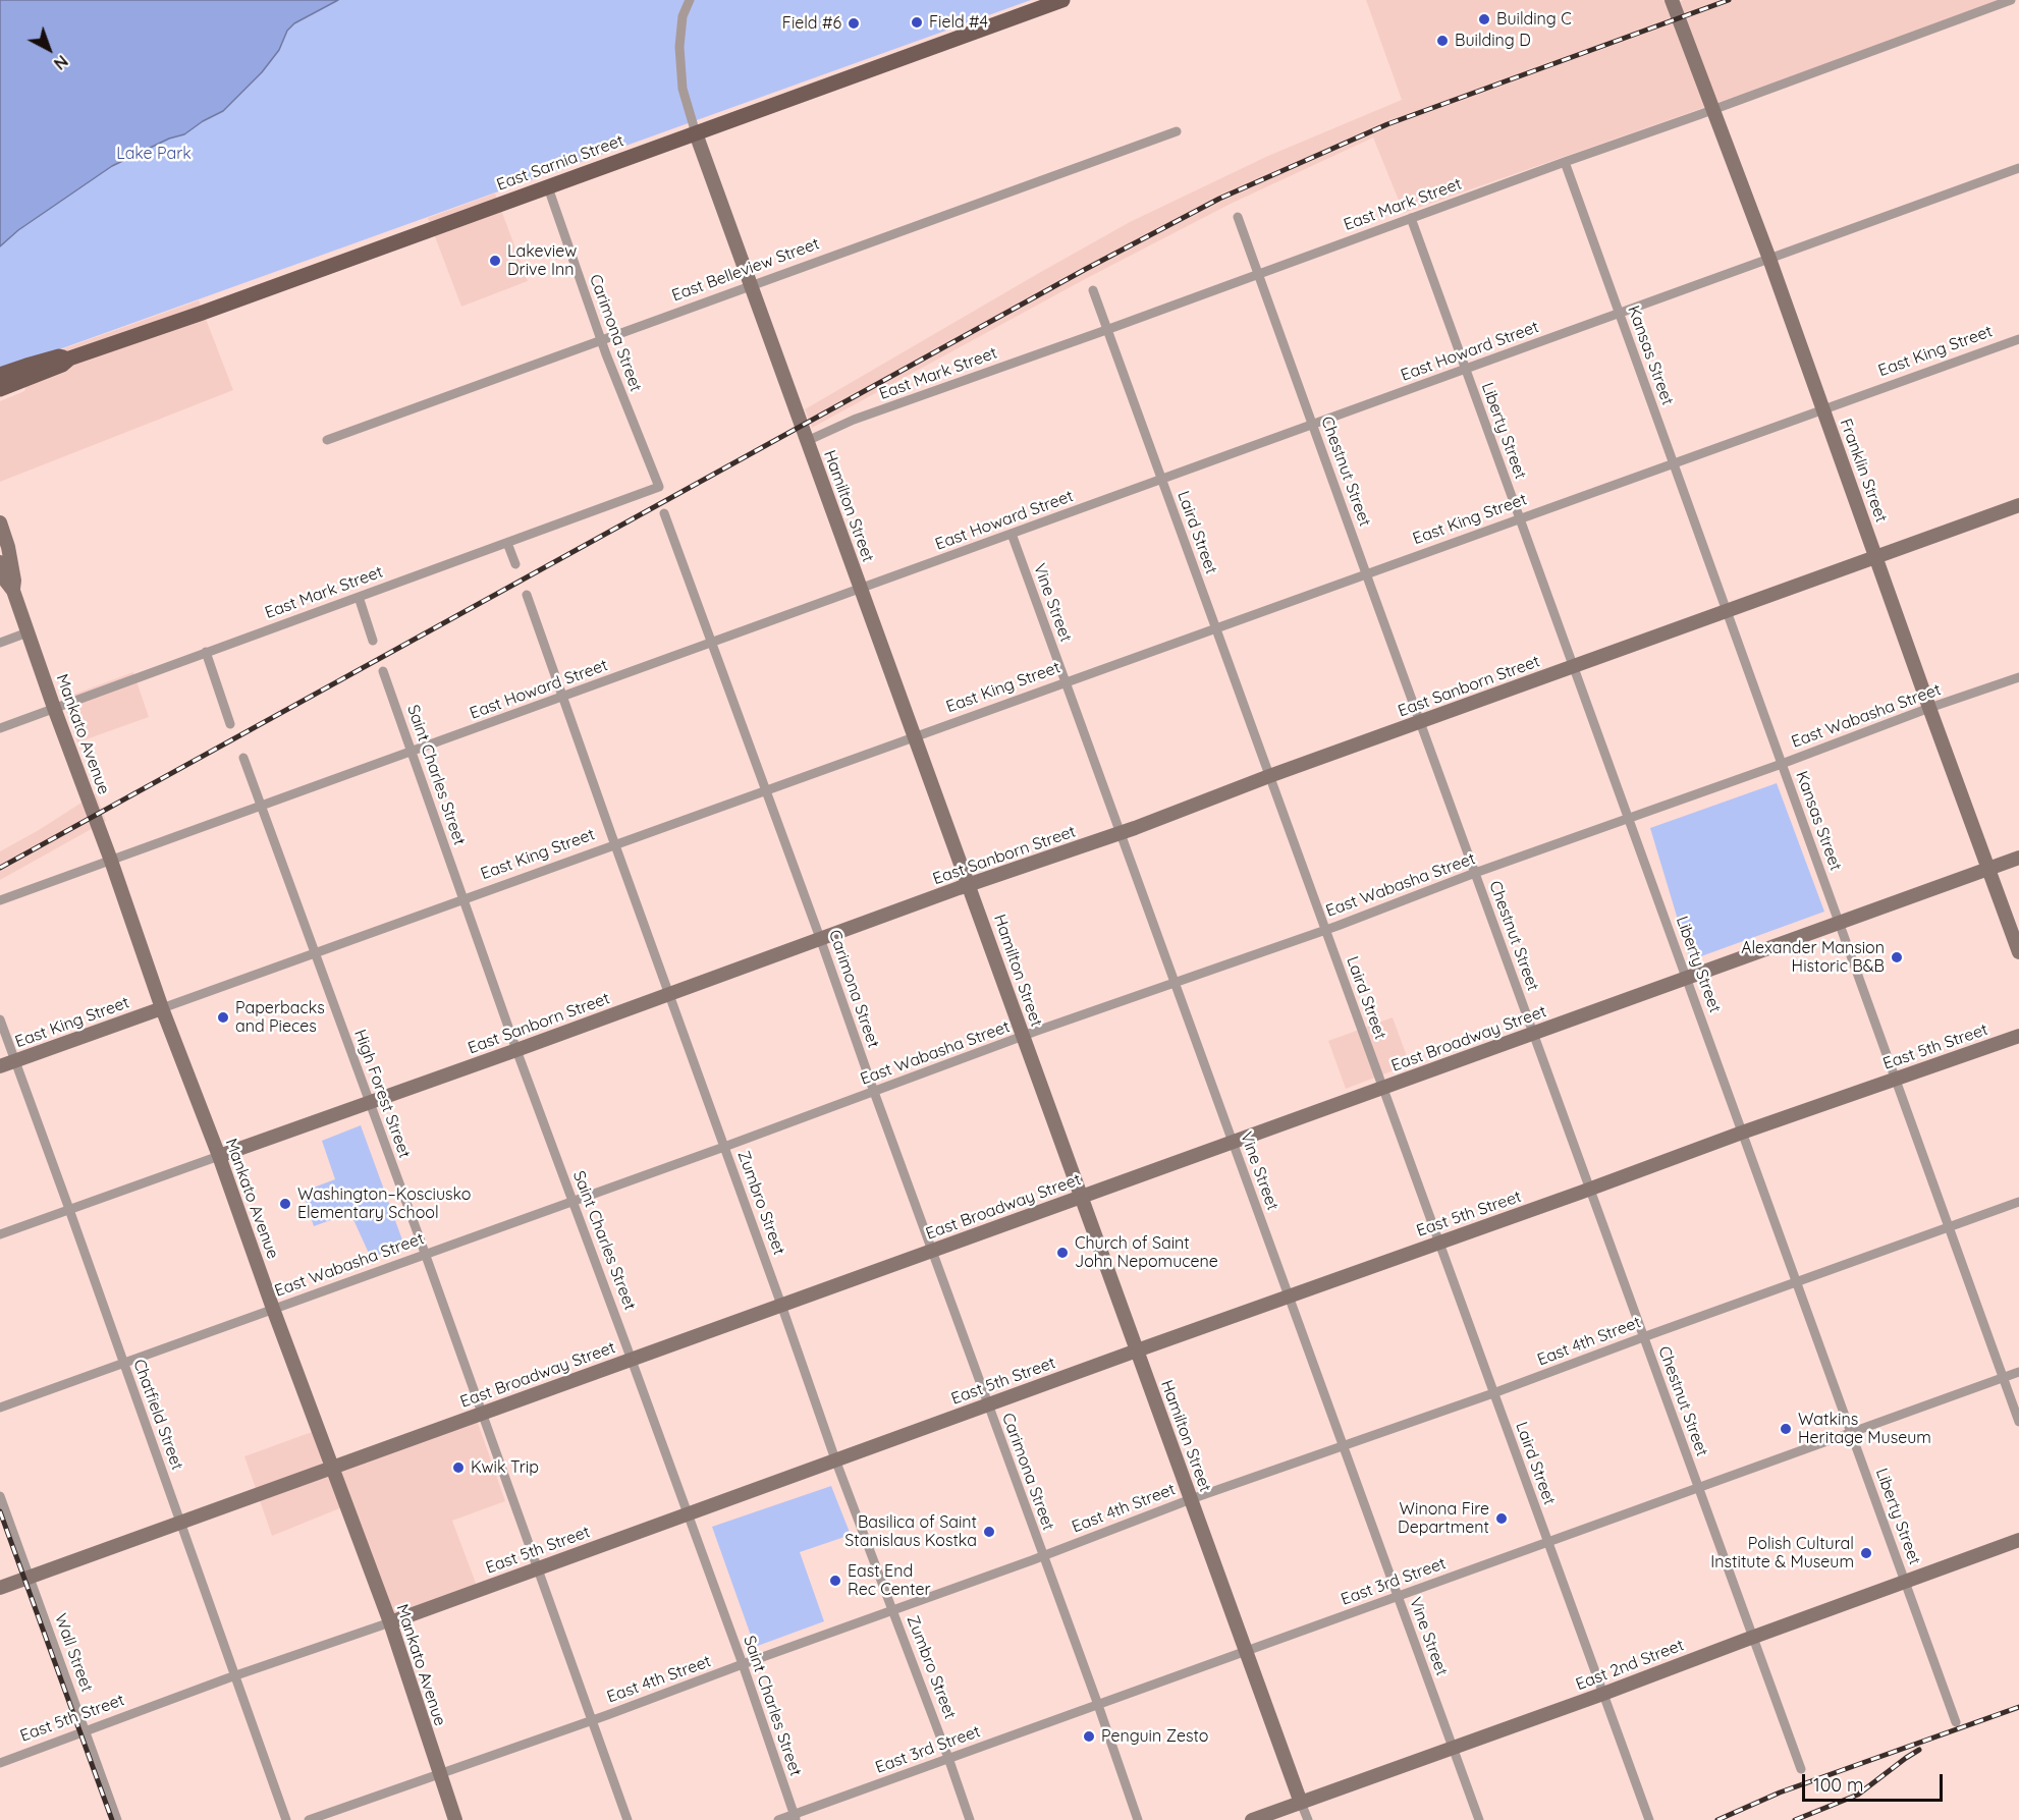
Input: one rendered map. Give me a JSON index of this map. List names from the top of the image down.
{
  "streets": {
    "main road": ["East Sarnia Street"],
    "street": [
      "East Mark Street",
      "East Belleview Street",
      "Carimona Street",
      "East Howard Street",
      "East King Street",
      "Kansas Street",
      "Liberty Street",
      "Franklin Street",
      "Chestnut Street",
      "Hamilton Street",
      "Laird Street",
      "Vine Street",
      "East Sanborn Street",
      "East Wabasha Street",
      "Mankato Avenue",
      "Saint Charles Street",
      "East Broadway Street",
      "East 5th Street",
      "High Forest Street",
      "Zumbro Street",
      "East 4th Street",
      "Chatfield Street",
      "East 3rd Street",
      "Wall Street",
      "East 2nd Street"
    ]
  },
  "crossings": [
    ["East Sarnia Street", "Carimona Street"],
    ["East Sarnia Street", "Hamilton Street"],
    ["East Mark Street", "Carimona Street"],
    ["East Mark Street", "Kansas Street"],
    ["East Mark Street", "Liberty Street"],
    ["East Mark Street", "Franklin Street"],
    ["East Mark Street", "Chestnut Street"],
    ["East Mark Street", "Hamilton Street"],
    ["East Mark Street", "Laird Street"],
    ["East Mark Street", "Mankato Avenue"],
    ["East Belleview Street", "Carimona Street"],
    ["East Belleview Street", "Hamilton Street"],
    ["Carimona Street", "East Howard Street"],
    ["Carimona Street", "East King Street"],
    ["Carimona Street", "East Sanborn Street"],
    ["Carimona Street", "East Wabasha Street"],
    ["Carimona Street", "East Broadway Street"],
    ["Carimona Street", "East 5th Street"],
    ["Carimona Street", "East 4th Street"],
    ["Carimona Street", "East 3rd Street"],
    ["East Howard Street", "Kansas Street"],
    ["East Howard Street", "Liberty Street"],
    ["East Howard Street", "Franklin Street"],
    ["East Howard Street", "Chestnut Street"],
    ["East Howard Street", "Hamilton Street"],
    ["East Howard Street", "Laird Street"],
    ["East Howard Street", "Vine Street"],
    ["East Howard Street", "Mankato Avenue"],
    ["East Howard Street", "Saint Charles Street"],
    ["East Howard Street", "High Forest Street"],
    ["East Howard Street", "Zumbro Street"],
    ["East King Street", "Kansas Street"],
    ["East King Street", "Liberty Street"],
    ["East King Street", "Franklin Street"],
    ["East King Street", "Chestnut Street"],
    ["East King Street", "Hamilton Street"],
    ["East King Street", "Laird Street"],
    ["East King Street", "Vine Street"],
    ["East King Street", "Mankato Avenue"],
    ["East King Street", "Saint Charles Street"],
    ["East King Street", "High Forest Street"],
    ["East King Street", "Zumbro Street"],
    ["East King Street", "Chatfield Street"],
    ["Kansas Street", "East Sanborn Street"],
    ["Kansas Street", "East Wabasha Street"],
    ["Kansas Street", "East Broadway Street"],
    ["Kansas Street", "East 5th Street"],
    ["Kansas Street", "East 4th Street"],
    ["Kansas Street", "East 3rd Street"],
    ["Liberty Street", "East Sanborn Street"],
    ["Liberty Street", "East Wabasha Street"],
    ["Liberty Street", "East Broadway Street"],
    ["Liberty Street", "East 5th Street"],
    ["Liberty Street", "East 4th Street"],
    ["Liberty Street", "East 3rd Street"],
    ["Liberty Street", "East 2nd Street"],
    ["Franklin Street", "East Sanborn Street"],
    ["Franklin Street", "East Wabasha Street"],
    ["Franklin Street", "East Broadway Street"],
    ["Chestnut Street", "East Sanborn Street"],
    ["Chestnut Street", "East Wabasha Street"],
    ["Chestnut Street", "East Broadway Street"],
    ["Chestnut Street", "East 5th Street"],
    ["Chestnut Street", "East 4th Street"],
    ["Chestnut Street", "East 3rd Street"],
    ["Chestnut Street", "East 2nd Street"],
    ["Hamilton Street", "East Sanborn Street"],
    ["Hamilton Street", "East Wabasha Street"],
    ["Hamilton Street", "East Broadway Street"],
    ["Hamilton Street", "East 5th Street"],
    ["Hamilton Street", "East 4th Street"],
    ["Hamilton Street", "East 3rd Street"],
    ["Hamilton Street", "East 2nd Street"],
    ["Laird Street", "East Sanborn Street"],
    ["Laird Street", "East Wabasha Street"],
    ["Laird Street", "East Broadway Street"],
    ["Laird Street", "East 5th Street"],
    ["Laird Street", "East 4th Street"],
    ["Laird Street", "East 3rd Street"],
    ["Laird Street", "East 2nd Street"],
    ["Vine Street", "East Sanborn Street"],
    ["Vine Street", "East Wabasha Street"],
    ["Vine Street", "East Broadway Street"],
    ["Vine Street", "East 5th Street"],
    ["Vine Street", "East 4th Street"],
    ["Vine Street", "East 3rd Street"],
    ["Vine Street", "East 2nd Street"],
    ["East Sanborn Street", "Mankato Avenue"],
    ["East Sanborn Street", "Saint Charles Street"],
    ["East Sanborn Street", "High Forest Street"],
    ["East Sanborn Street", "Zumbro Street"],
    ["East Sanborn Street", "Chatfield Street"],
    ["East Wabasha Street", "Mankato Avenue"],
    ["East Wabasha Street", "Saint Charles Street"],
    ["East Wabasha Street", "High Forest Street"],
    ["East Wabasha Street", "Zumbro Street"],
    ["East Wabasha Street", "Chatfield Street"],
    ["Mankato Avenue", "East Broadway Street"],
    ["Mankato Avenue", "East 5th Street"],
    ["Mankato Avenue", "East 4th Street"],
    ["Saint Charles Street", "East Broadway Street"],
    ["Saint Charles Street", "East 5th Street"],
    ["Saint Charles Street", "East 4th Street"],
    ["Saint Charles Street", "East 3rd Street"],
    ["East Broadway Street", "High Forest Street"],
    ["East Broadway Street", "Zumbro Street"],
    ["East Broadway Street", "Chatfield Street"],
    ["East Broadway Street", "Wall Street"],
    ["East 5th Street", "High Forest Street"],
    ["East 5th Street", "Zumbro Street"],
    ["East 5th Street", "Chatfield Street"],
    ["East 5th Street", "Wall Street"],
    ["High Forest Street", "East 4th Street"],
    ["Zumbro Street", "East 4th Street"],
    ["Zumbro Street", "East 3rd Street"]
  ],
  "parks": ["Lake Park"],
  "places": [
    "Building C",
    "Field #4",
    "Field #6",
    "Building D",
    "Lakeview Drive Inn",
    "Alexander Mansion Historic B&B",
    "Paperbacks and Pieces",
    "Washington–Kosciusko Elementary School",
    "Church of Saint John Nepomucene",
    "Watkins Heritage Museum",
    "Kwik Trip",
    "Winona Fire Department",
    "Basilica of Saint Stanislaus Kostka",
    "Polish Cultural Institute & Museum",
    "East End Rec Center",
    "Penguin Zesto"
  ],
  "scale_bar": "100 m",
  "north": "bottom right"
}
